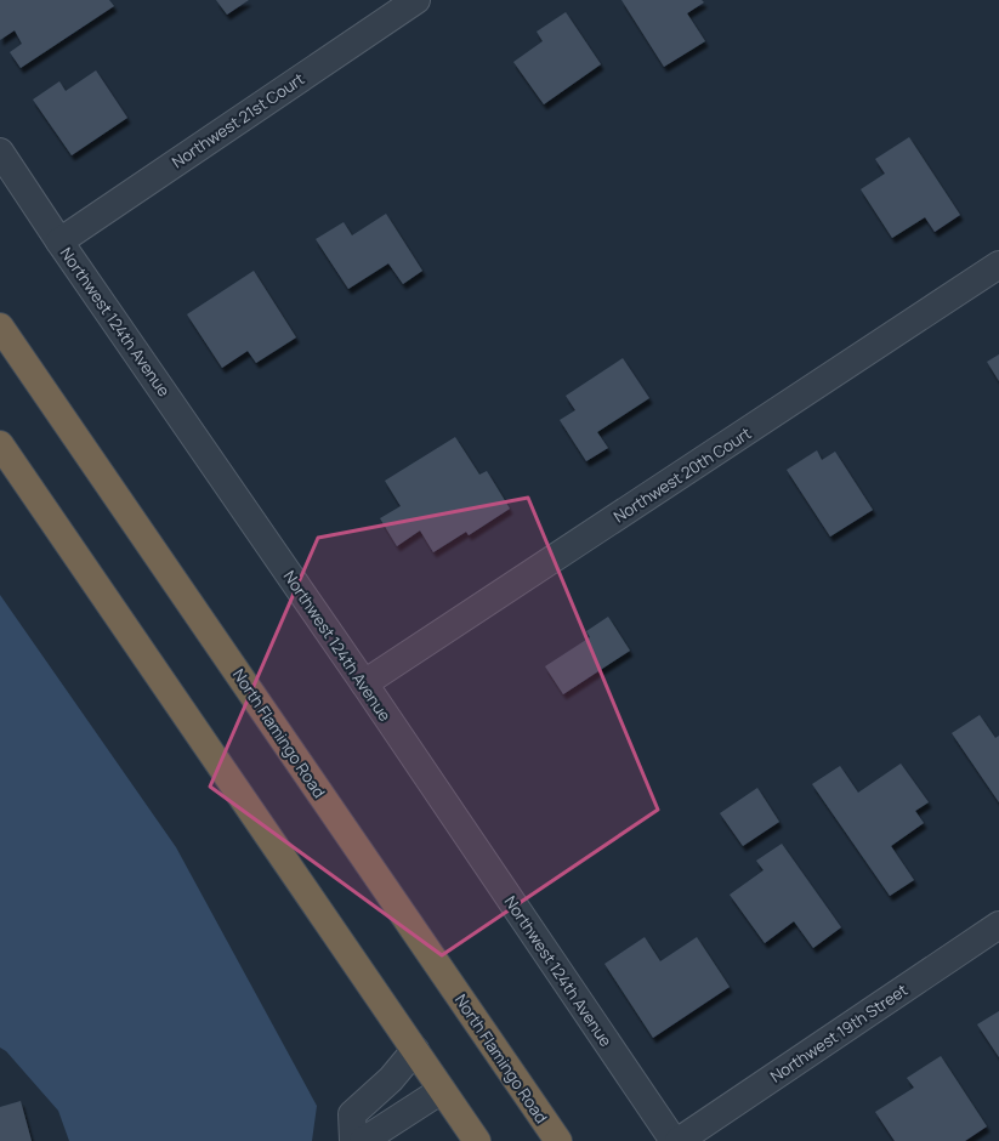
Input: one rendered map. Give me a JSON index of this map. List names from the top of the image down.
{
  "streets": {
    "highway": ["North Flamingo Road"],
    "street": [
      "Northwest 21st Court",
      "Northwest 124th Avenue",
      "Northwest 20th Court",
      "Northwest 19th Street"
    ]
  },
  "crossings": [
    ["Northwest 21st Court", "Northwest 124th Avenue"],
    ["Northwest 124th Avenue", "Northwest 20th Court"]
  ]
}
